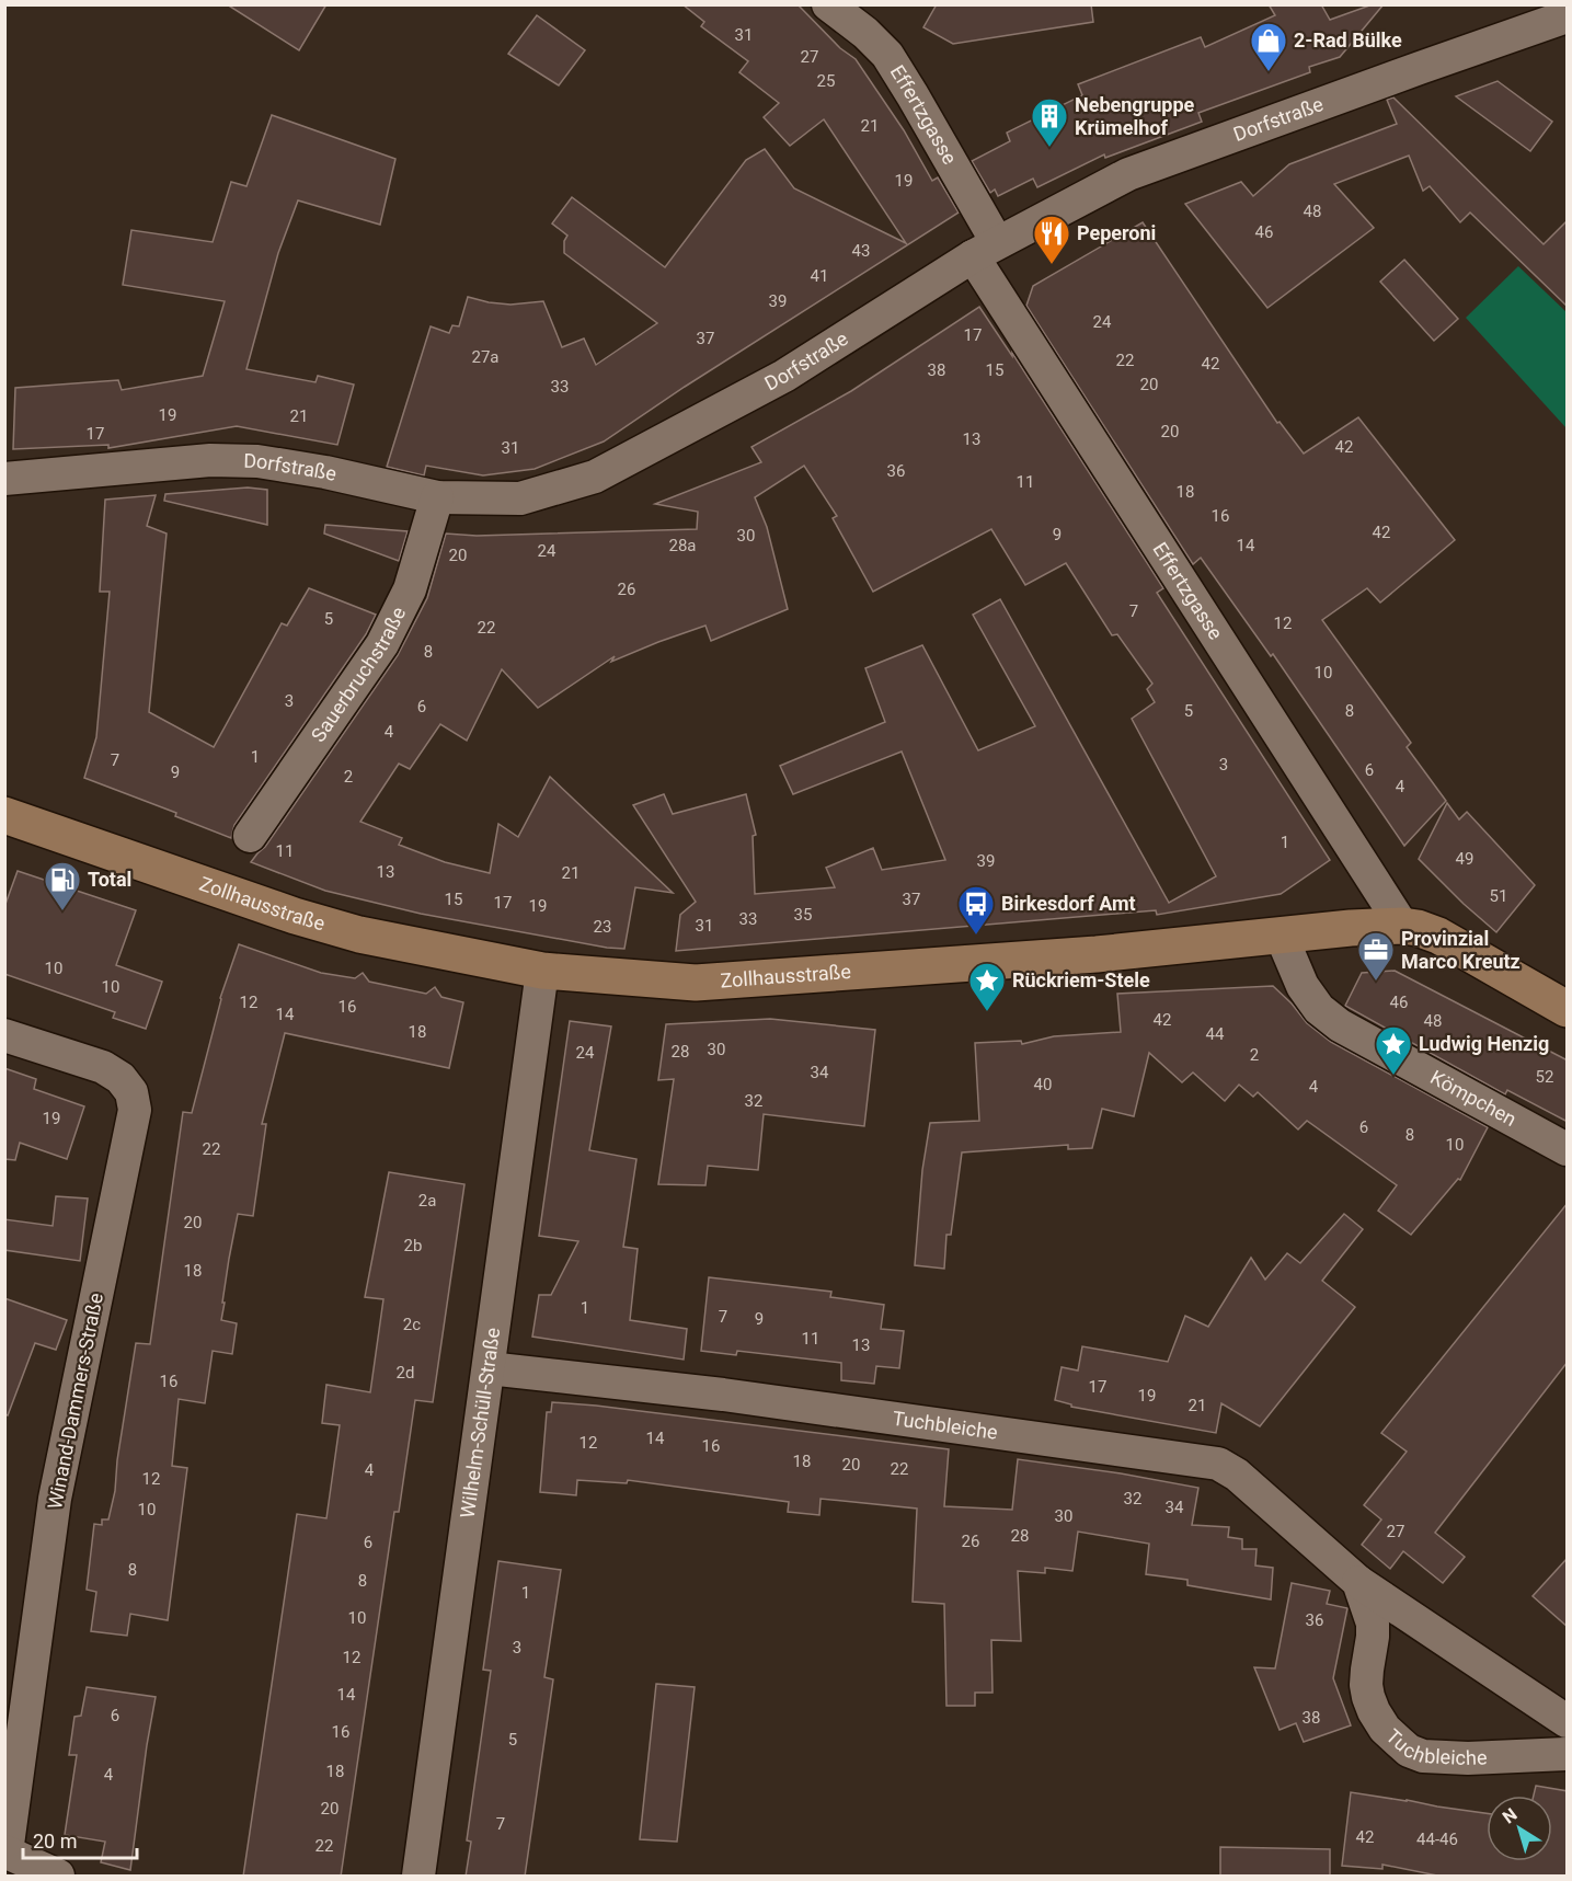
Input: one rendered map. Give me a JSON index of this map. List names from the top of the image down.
{
  "streets": {
    "street": [
      "Effertzgasse",
      "Dorfstraße",
      "Sauerbruchstraße",
      "Zollhausstraße",
      "Kömpchen",
      "Winand-Dammers-Straße",
      "Wilhelm-Schüll-Straße",
      "Tuchbleiche"
    ]
  },
  "crossings": [
    ["Effertzgasse", "Dorfstraße"],
    ["Effertzgasse", "Zollhausstraße"],
    ["Dorfstraße", "Sauerbruchstraße"],
    ["Zollhausstraße", "Kömpchen"],
    ["Zollhausstraße", "Wilhelm-Schüll-Straße"],
    ["Wilhelm-Schüll-Straße", "Tuchbleiche"]
  ],
  "places": {
    "shop": ["2-Rad Bülke"],
    "building": ["Nebengruppe Krümelhof"],
    "restaurant": ["Peperoni"],
    "fuel station": ["Total"],
    "bus stop": ["Birkesdorf Amt"],
    "office": ["Provinzial Marco Kreutz"],
    "place": ["Rückriem-Stele", "Ludwig Henzig"]
  },
  "house_numbers": [
    "31",
    "27",
    "25",
    "21",
    "19",
    "48",
    "46",
    "43",
    "41",
    "39",
    "24",
    "17",
    "37",
    "27a",
    "22",
    "42",
    "38",
    "15",
    "20",
    "33",
    "19",
    "21",
    "20",
    "17",
    "13",
    "42",
    "31",
    "36",
    "11",
    "18",
    "16",
    "42",
    "9",
    "30",
    "28a",
    "14",
    "24",
    "20",
    "26",
    "7",
    "5",
    "12",
    "22",
    "8",
    "10",
    "3",
    "6",
    "5",
    "8",
    "4",
    "1",
    "7",
    "3",
    "6",
    "9",
    "2",
    "4",
    "1",
    "11",
    "49",
    "39",
    "13",
    "21",
    "51",
    "15",
    "37",
    "17",
    "19",
    "35",
    "33",
    "31",
    "23",
    "10",
    "10",
    "12",
    "46",
    "16",
    "14",
    "42",
    "48",
    "18",
    "44",
    "30",
    "28",
    "24",
    "2",
    "34",
    "52",
    "40",
    "4",
    "32",
    "19",
    "6",
    "8",
    "10",
    "22",
    "2a",
    "20",
    "2b",
    "18",
    "1",
    "7",
    "9",
    "2c",
    "11",
    "13",
    "2d",
    "16",
    "17",
    "19",
    "21",
    "14",
    "12",
    "16",
    "18",
    "20",
    "22",
    "4",
    "12",
    "32",
    "34",
    "10",
    "30",
    "27",
    "28",
    "26",
    "6",
    "8",
    "8",
    "1",
    "10",
    "36",
    "3",
    "12",
    "14",
    "6",
    "38",
    "16",
    "5",
    "18",
    "4",
    "20",
    "7",
    "42",
    "44-46",
    "22"
  ],
  "scale_bar": "20 m",
  "north": "top left"
}
